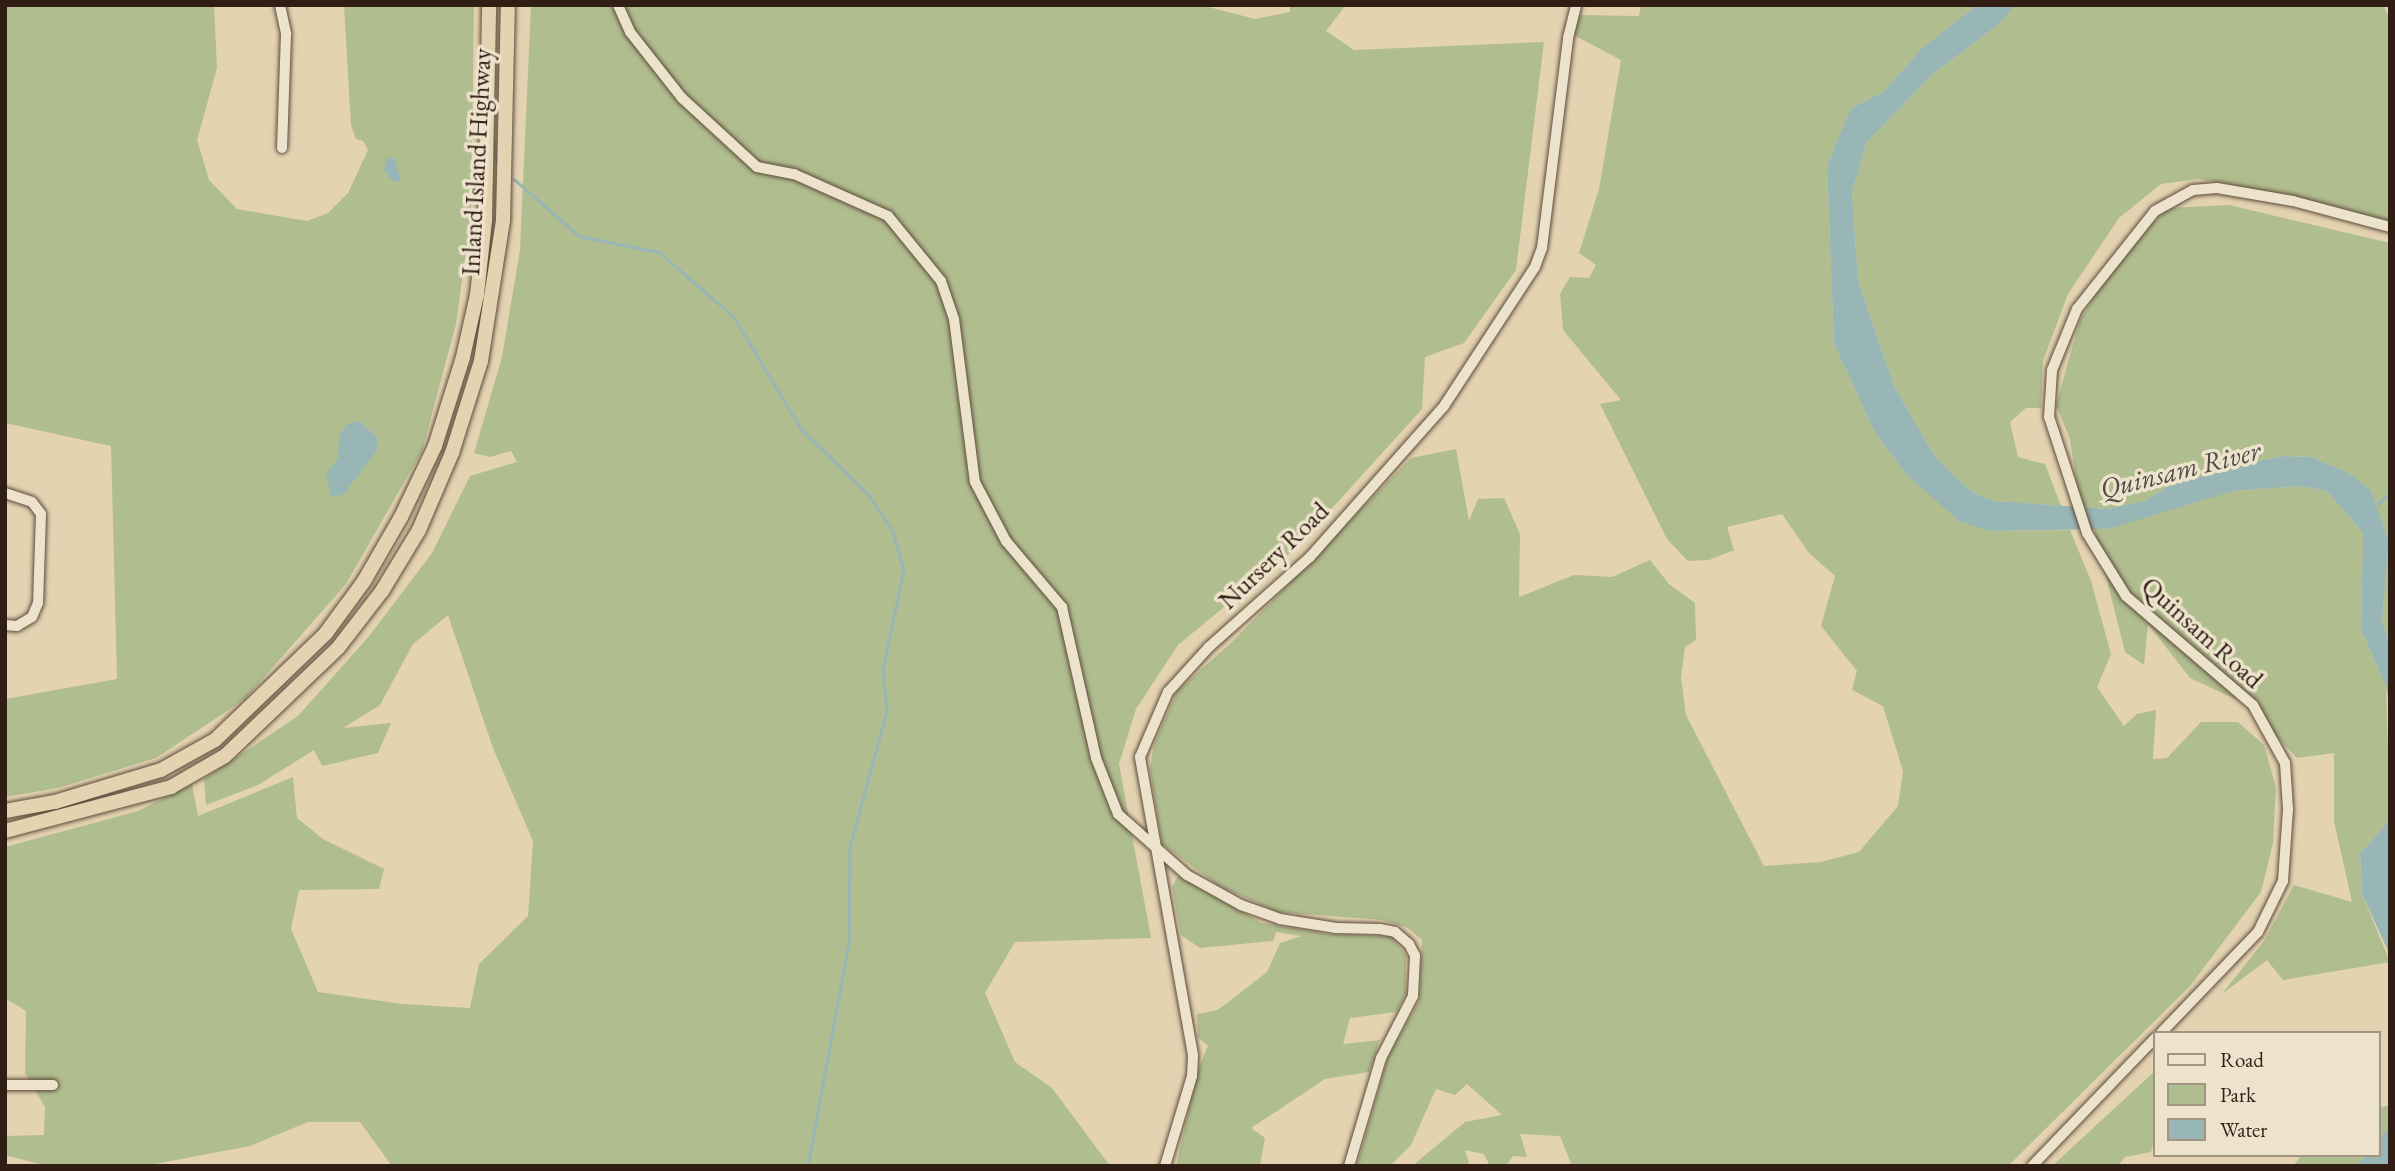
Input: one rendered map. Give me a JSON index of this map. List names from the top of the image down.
{
  "streets": {
    "highway": ["Inland Island Highway"],
    "street": ["Nursery Road", "Quinsam Road"]
  },
  "water": ["Quinsam River"],
  "legend": ["Road", "Park", "Water"]
}
